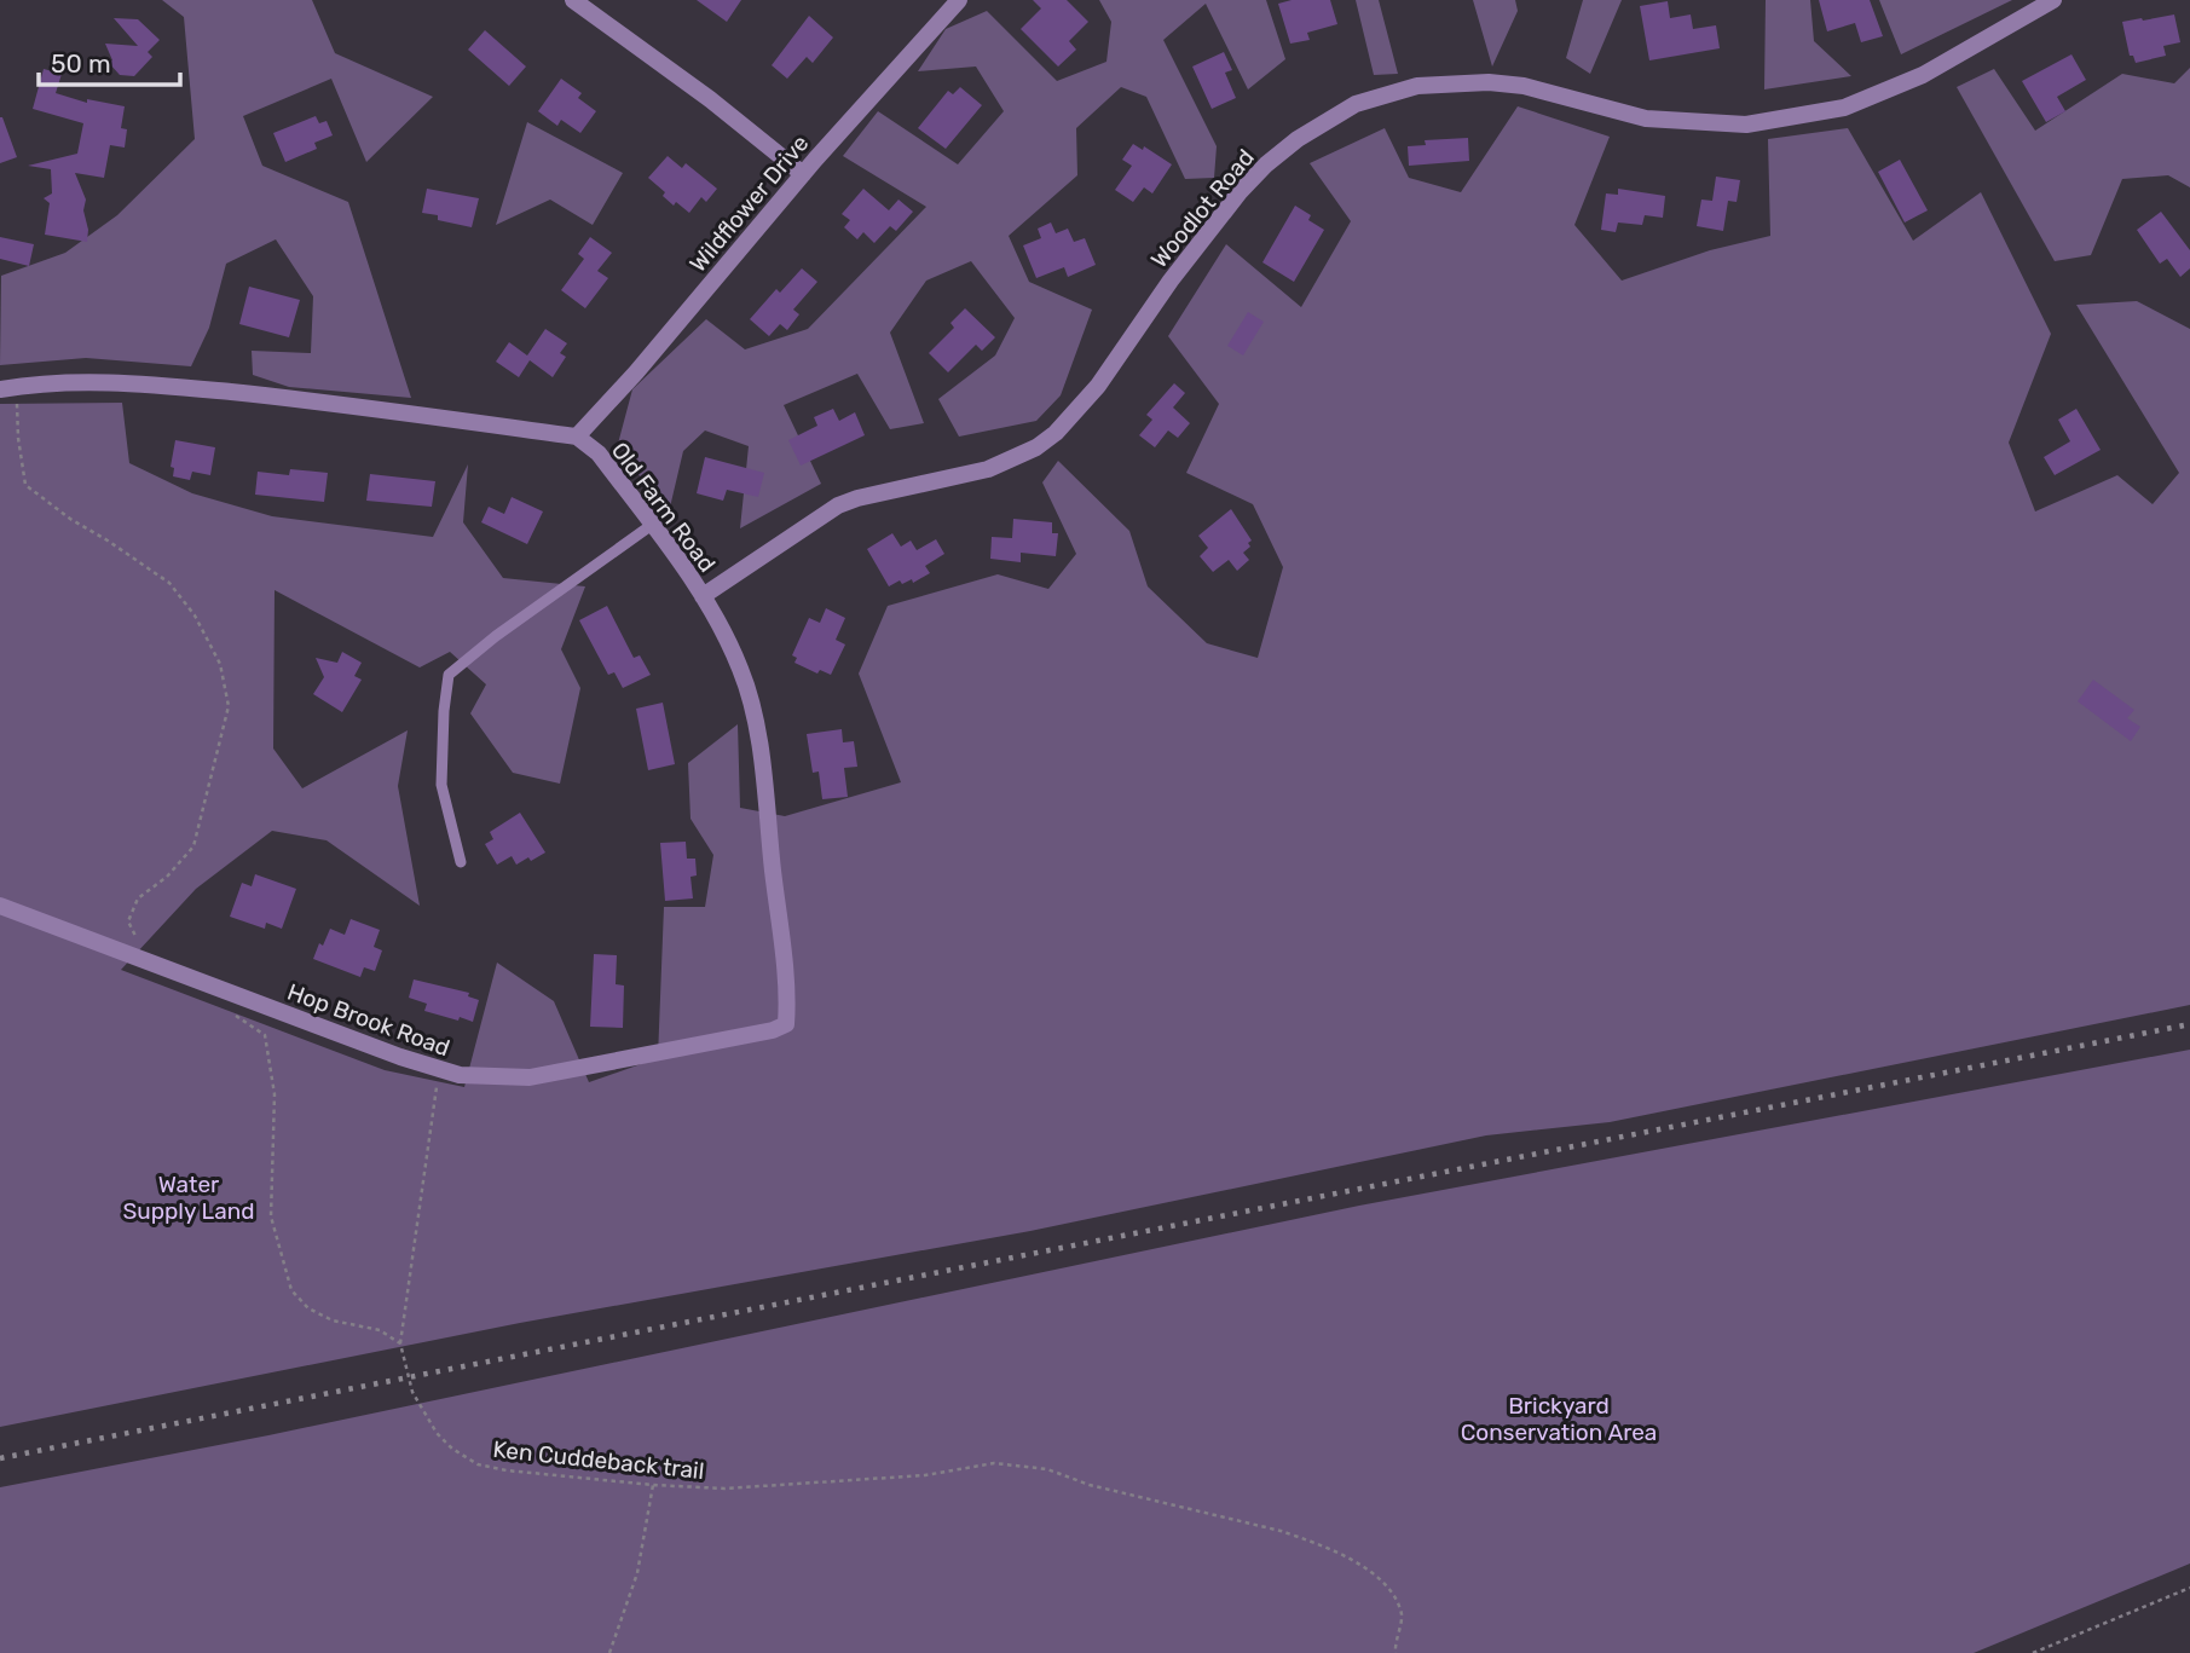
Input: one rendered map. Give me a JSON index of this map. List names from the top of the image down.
{
  "streets": {
    "street": [
      "Wildflower Drive",
      "Woodlot Road",
      "Old Farm Road",
      "Hop Brook Road"
    ],
    "path": ["Ken Cuddeback trail"]
  },
  "crossings": [
    ["Wildflower Drive", "Old Farm Road"],
    ["Woodlot Road", "Old Farm Road"],
    ["Old Farm Road", "Hop Brook Road"]
  ],
  "parks": ["Water Supply Land", "Brickyard Conservation Area"],
  "scale_bar": "50 m"
}
